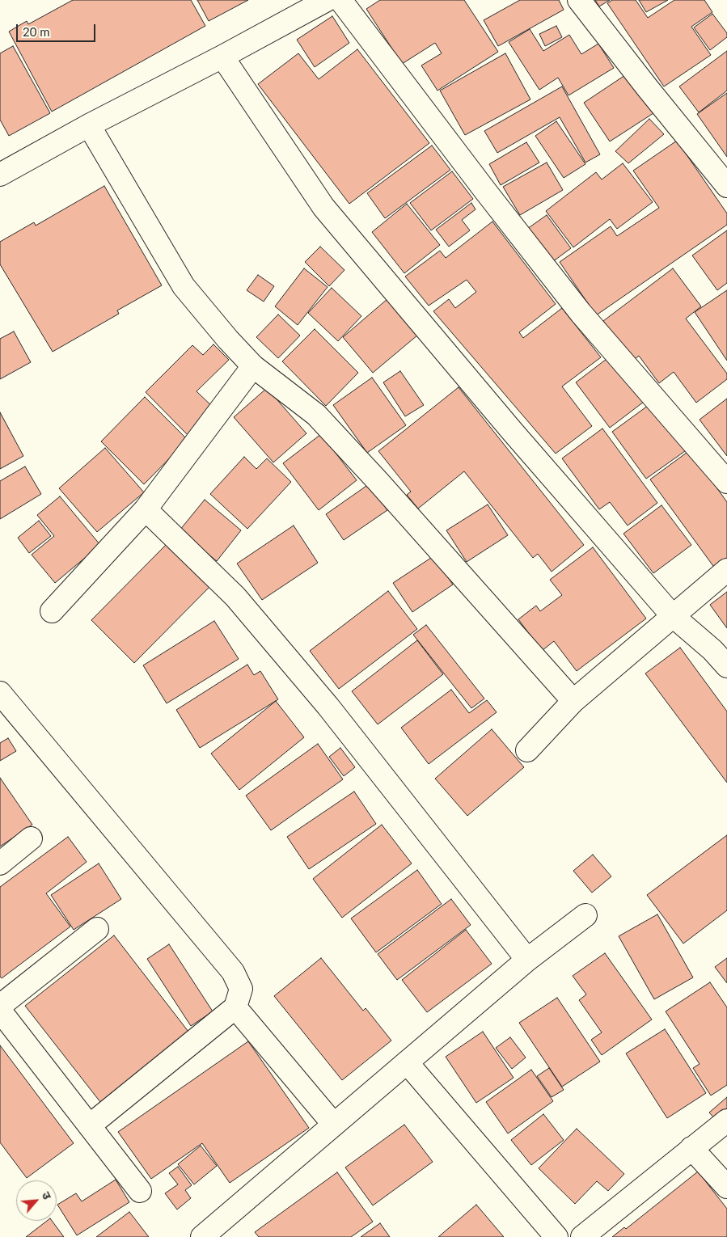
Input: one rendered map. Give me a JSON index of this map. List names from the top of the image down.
{
  "scale_bar": "20 m",
  "north": "top right"
}
